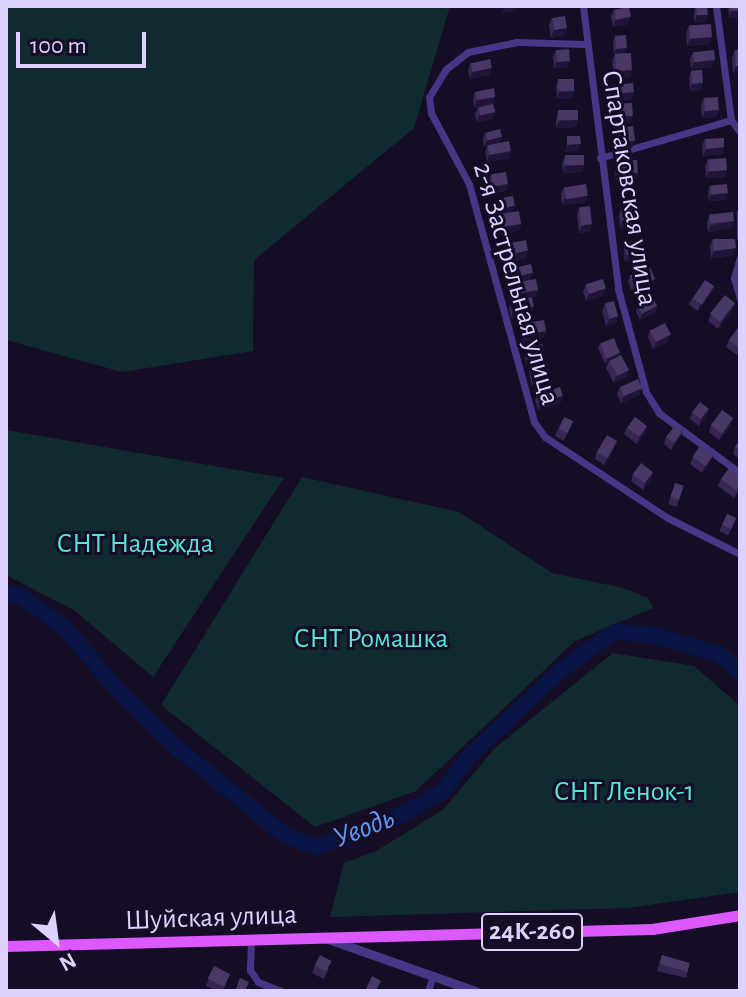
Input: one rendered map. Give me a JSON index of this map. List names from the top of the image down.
{
  "streets": {
    "main road": ["Шуйская улица", "24К-260"],
    "street": ["Спартаковская улица", "2-я Застрельная улица"]
  },
  "crossings": [
    ["Спартаковская улица", "2-я Застрельная улица"],
    ["Шуйская улица", "24К-260"]
  ],
  "water": ["Уводь"],
  "parks": ["СНТ Надежда", "СНТ Ромашка", "СНТ Ленок-1"],
  "scale_bar": "100 m",
  "north": "bottom right"
}
